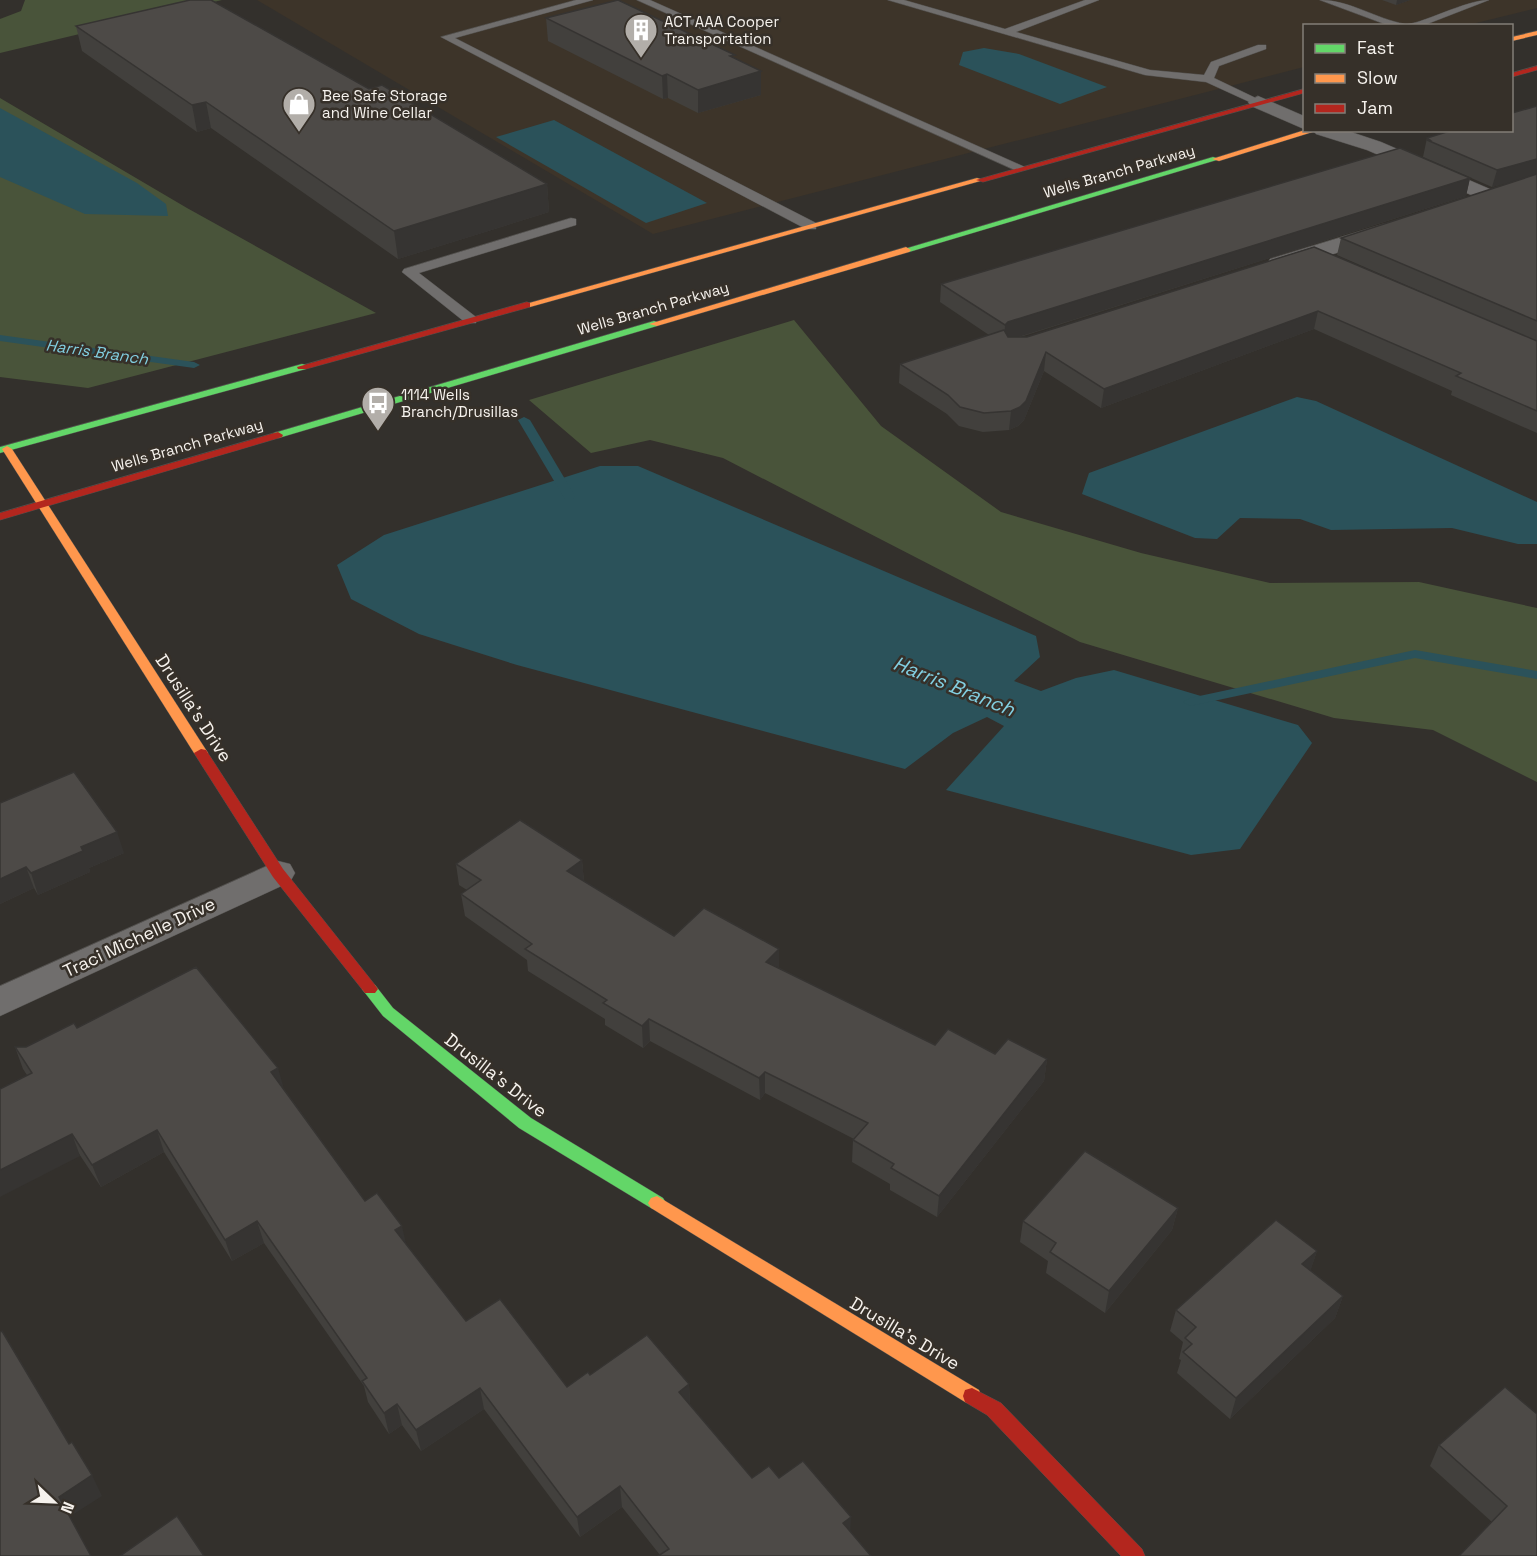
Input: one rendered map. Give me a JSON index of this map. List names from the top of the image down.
{
  "streets": {
    "main road": ["Wells Branch Parkway", "Drusilla's Drive"],
    "street": ["Traci Michelle Drive"]
  },
  "crossings": [
    ["Wells Branch Parkway", "Drusilla's Drive"],
    ["Drusilla's Drive", "Traci Michelle Drive"]
  ],
  "water": ["Harris Branch"],
  "places": {
    "building": ["ACT AAA Cooper Transportation"],
    "shop": ["Bee Safe Storage and Wine Cellar"],
    "bus stop": ["1114 Wells Branch/Drusillas"]
  },
  "legend": ["Fast", "Slow", "Jam"],
  "north": "bottom right"
}
